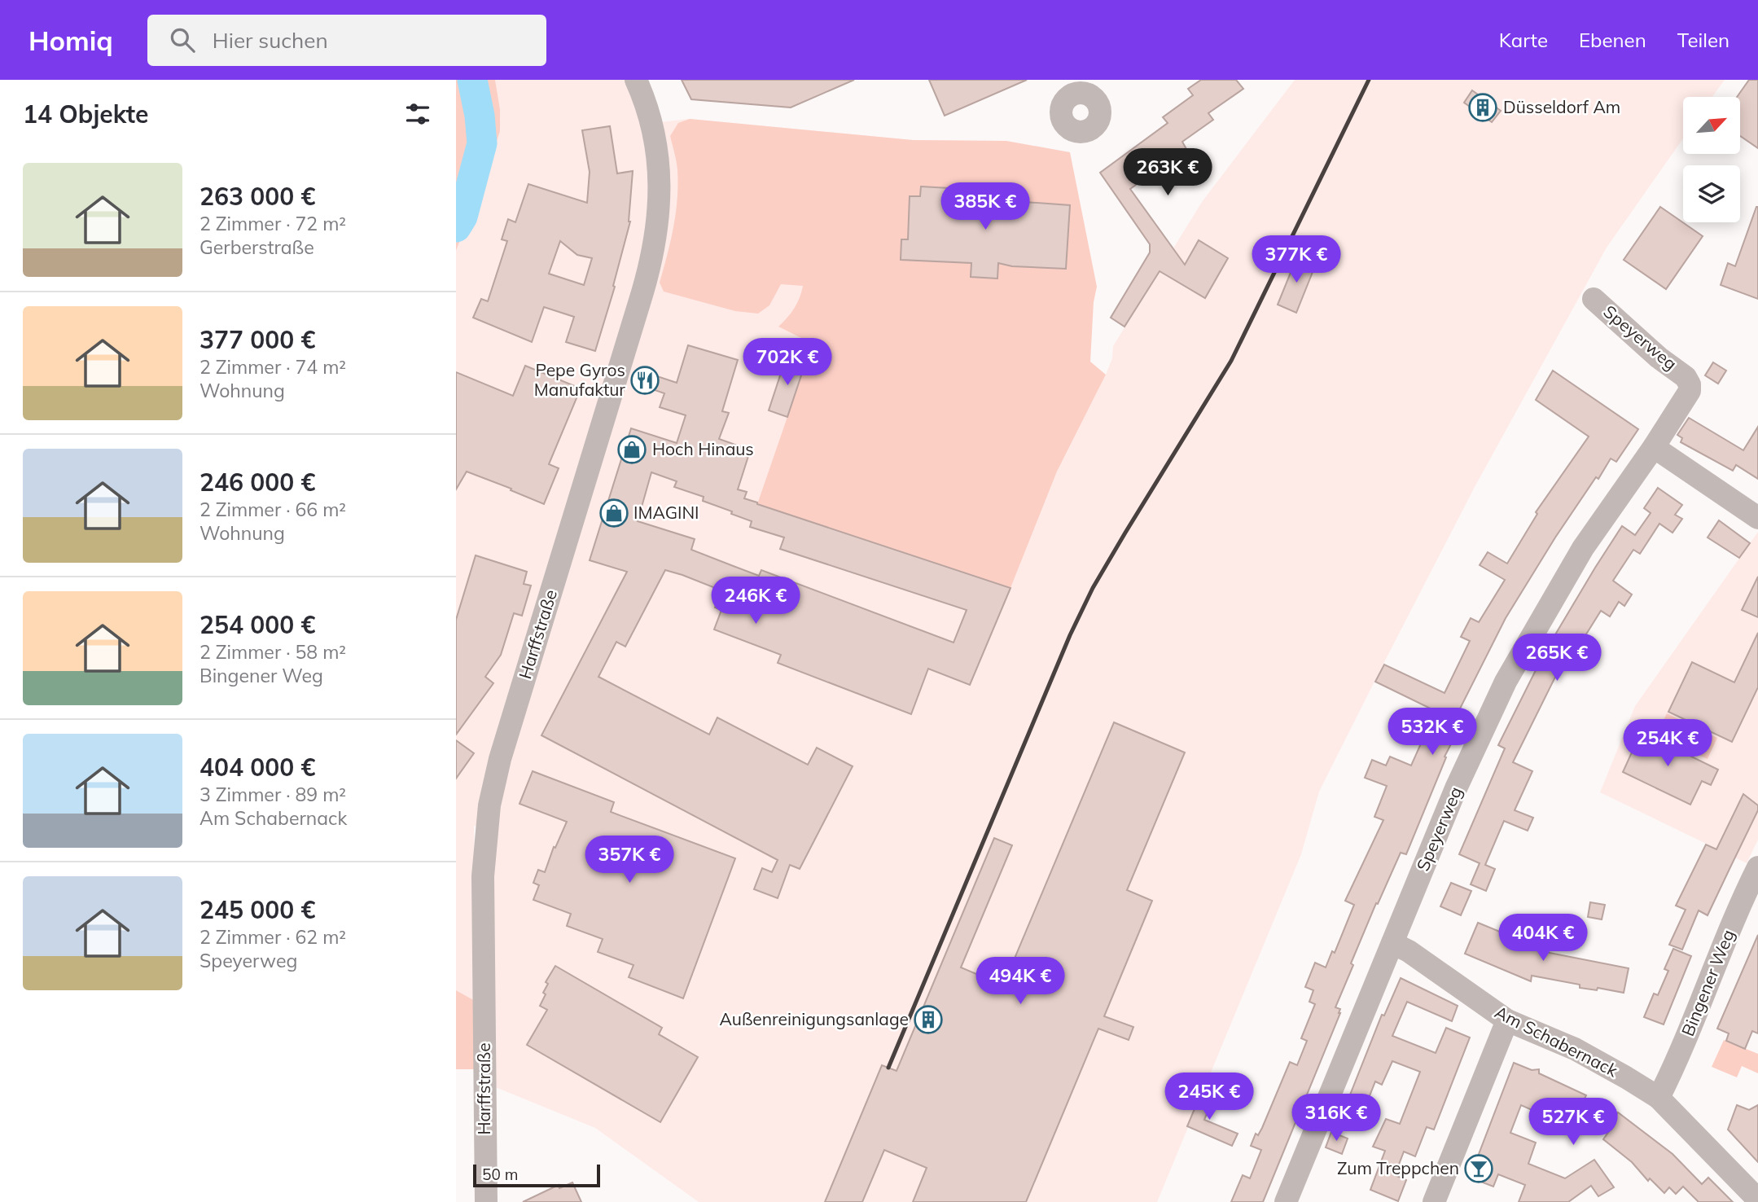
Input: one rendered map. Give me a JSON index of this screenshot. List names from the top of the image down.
{
  "streets": {
    "street": [
      "Speyerweg",
      "Harffstraße",
      "Bingener Weg",
      "Am Schabernack"
    ]
  },
  "crossings": [
    ["Speyerweg", "Am Schabernack"],
    ["Bingener Weg", "Am Schabernack"]
  ],
  "places": {
    "building": ["Düsseldorf Am", "Außenreinigungsanlage"],
    "restaurant": ["Pepe Gyros Manufaktur"],
    "shop": ["Hoch Hinaus", "IMAGINI"],
    "bar": ["Zum Treppchen"]
  },
  "scale_bar": "50 m",
  "north": "top right",
  "page": {
    "header": "Homiq",
    "search": "Hier suchen",
    "nav": ["Karte", "Ebenen", "Teilen"],
    "heading": "14 Objekte",
    "list": [
      {
        "name": "263 000 €",
        "note": "2 Zimmer · 72 m² · Gerberstraße"
      },
      {
        "name": "377 000 €",
        "note": "2 Zimmer · 74 m² · Wohnung"
      },
      {
        "name": "246 000 €",
        "note": "2 Zimmer · 66 m² · Wohnung"
      },
      {
        "name": "254 000 €",
        "note": "2 Zimmer · 58 m² · Bingener Weg"
      },
      {
        "name": "404 000 €",
        "note": "3 Zimmer · 89 m² · Am Schabernack"
      },
      {
        "name": "245 000 €",
        "note": "2 Zimmer · 62 m² · Speyerweg"
      }
    ],
    "price": [
      "263K €",
      "385K €",
      "377K €",
      "702K €",
      "246K €",
      "265K €",
      "532K €",
      "254K €",
      "357K €",
      "404K €",
      "494K €",
      "245K €",
      "316K €",
      "527K €"
    ],
    "scale": "50 m"
  }
}
